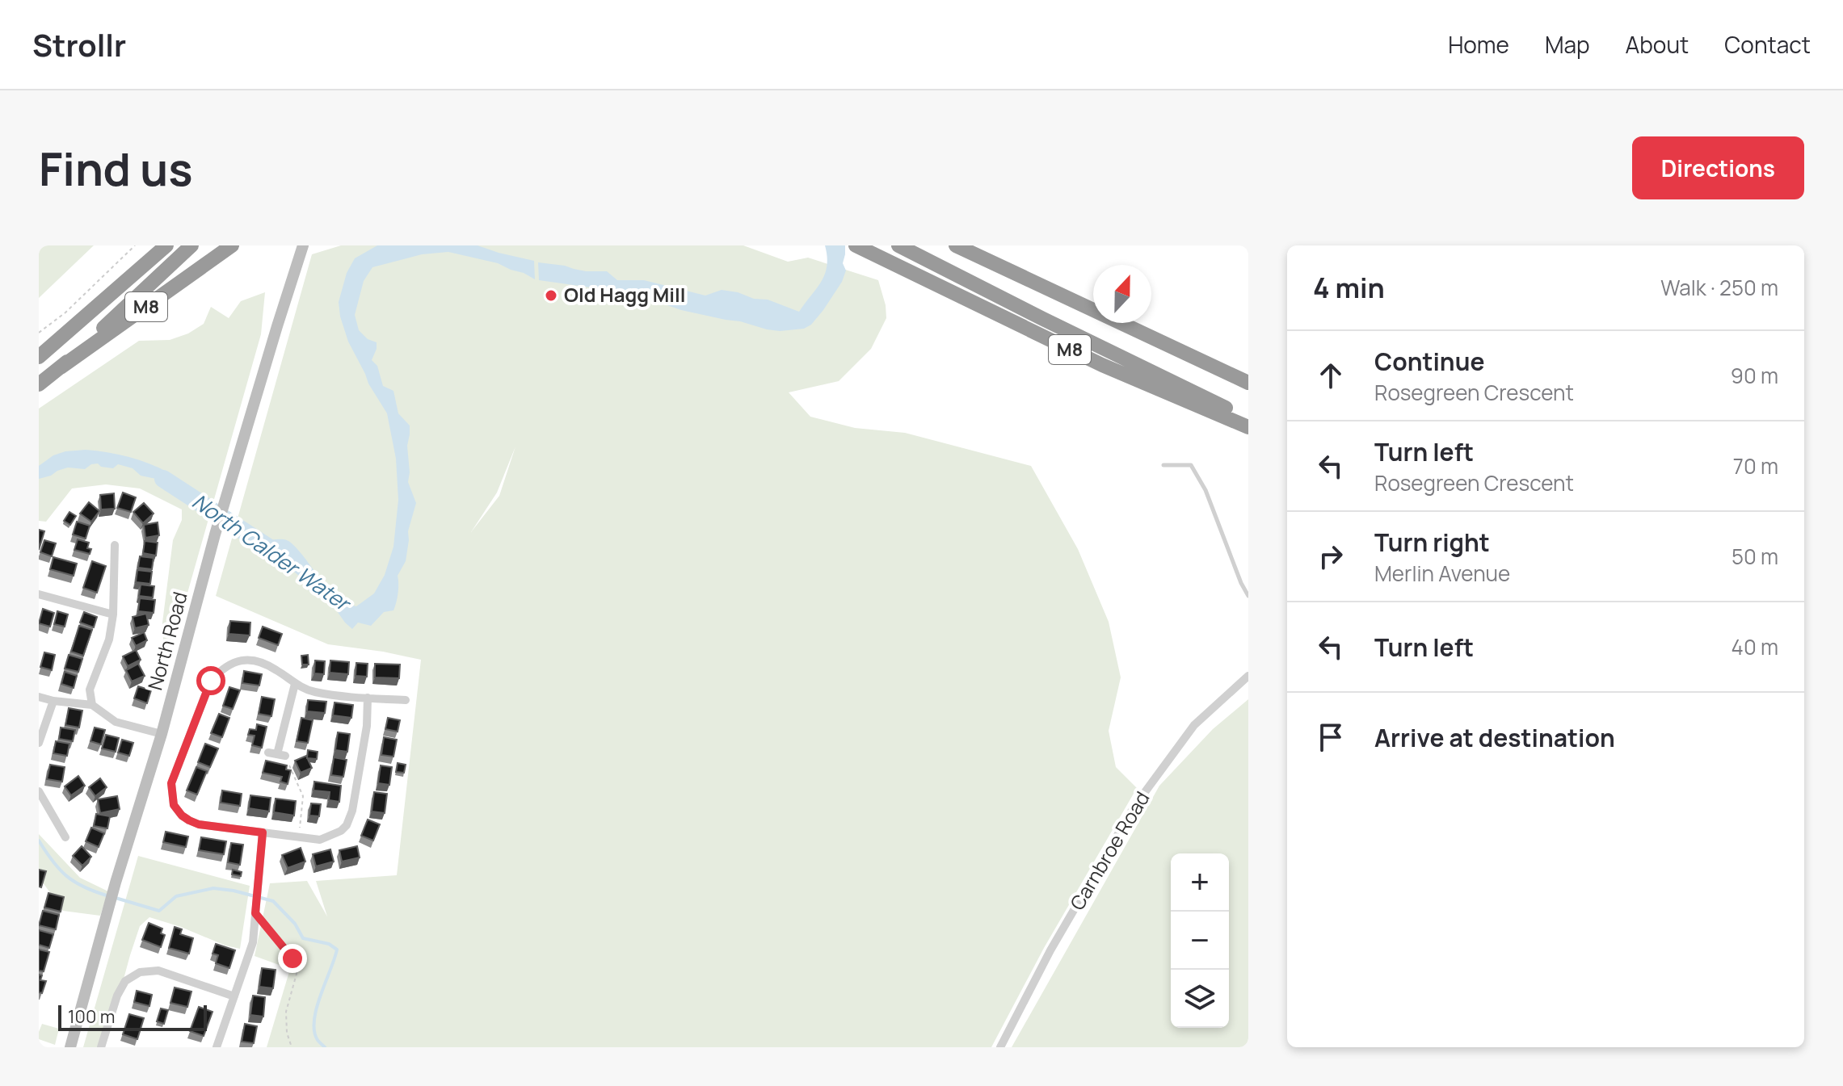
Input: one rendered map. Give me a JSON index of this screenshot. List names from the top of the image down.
{
  "streets": {
    "highway": ["M8"],
    "main road": ["North Road"],
    "street": ["Carnbroe Road"]
  },
  "water": ["North Calder Water"],
  "places": ["Old Hagg Mill"],
  "scale_bar": "100 m",
  "north": "top",
  "page": {
    "header": "Strollr",
    "nav": [
      "Home",
      "Map",
      "About",
      "Contact"
    ],
    "buttons": "Directions",
    "title": "Find us",
    "heading": ["4 min", "Walk · 250 m"],
    "list": [
      ["Continue", "Rosegreen Crescent", "90 m"],
      ["Turn left", "Rosegreen Crescent", "70 m"],
      ["Turn right", "Merlin Avenue", "50 m"],
      ["Turn left", "40 m"],
      "Arrive at destination"
    ],
    "map_buttons": ["+", "−"],
    "scale": "100 m"
  }
}
